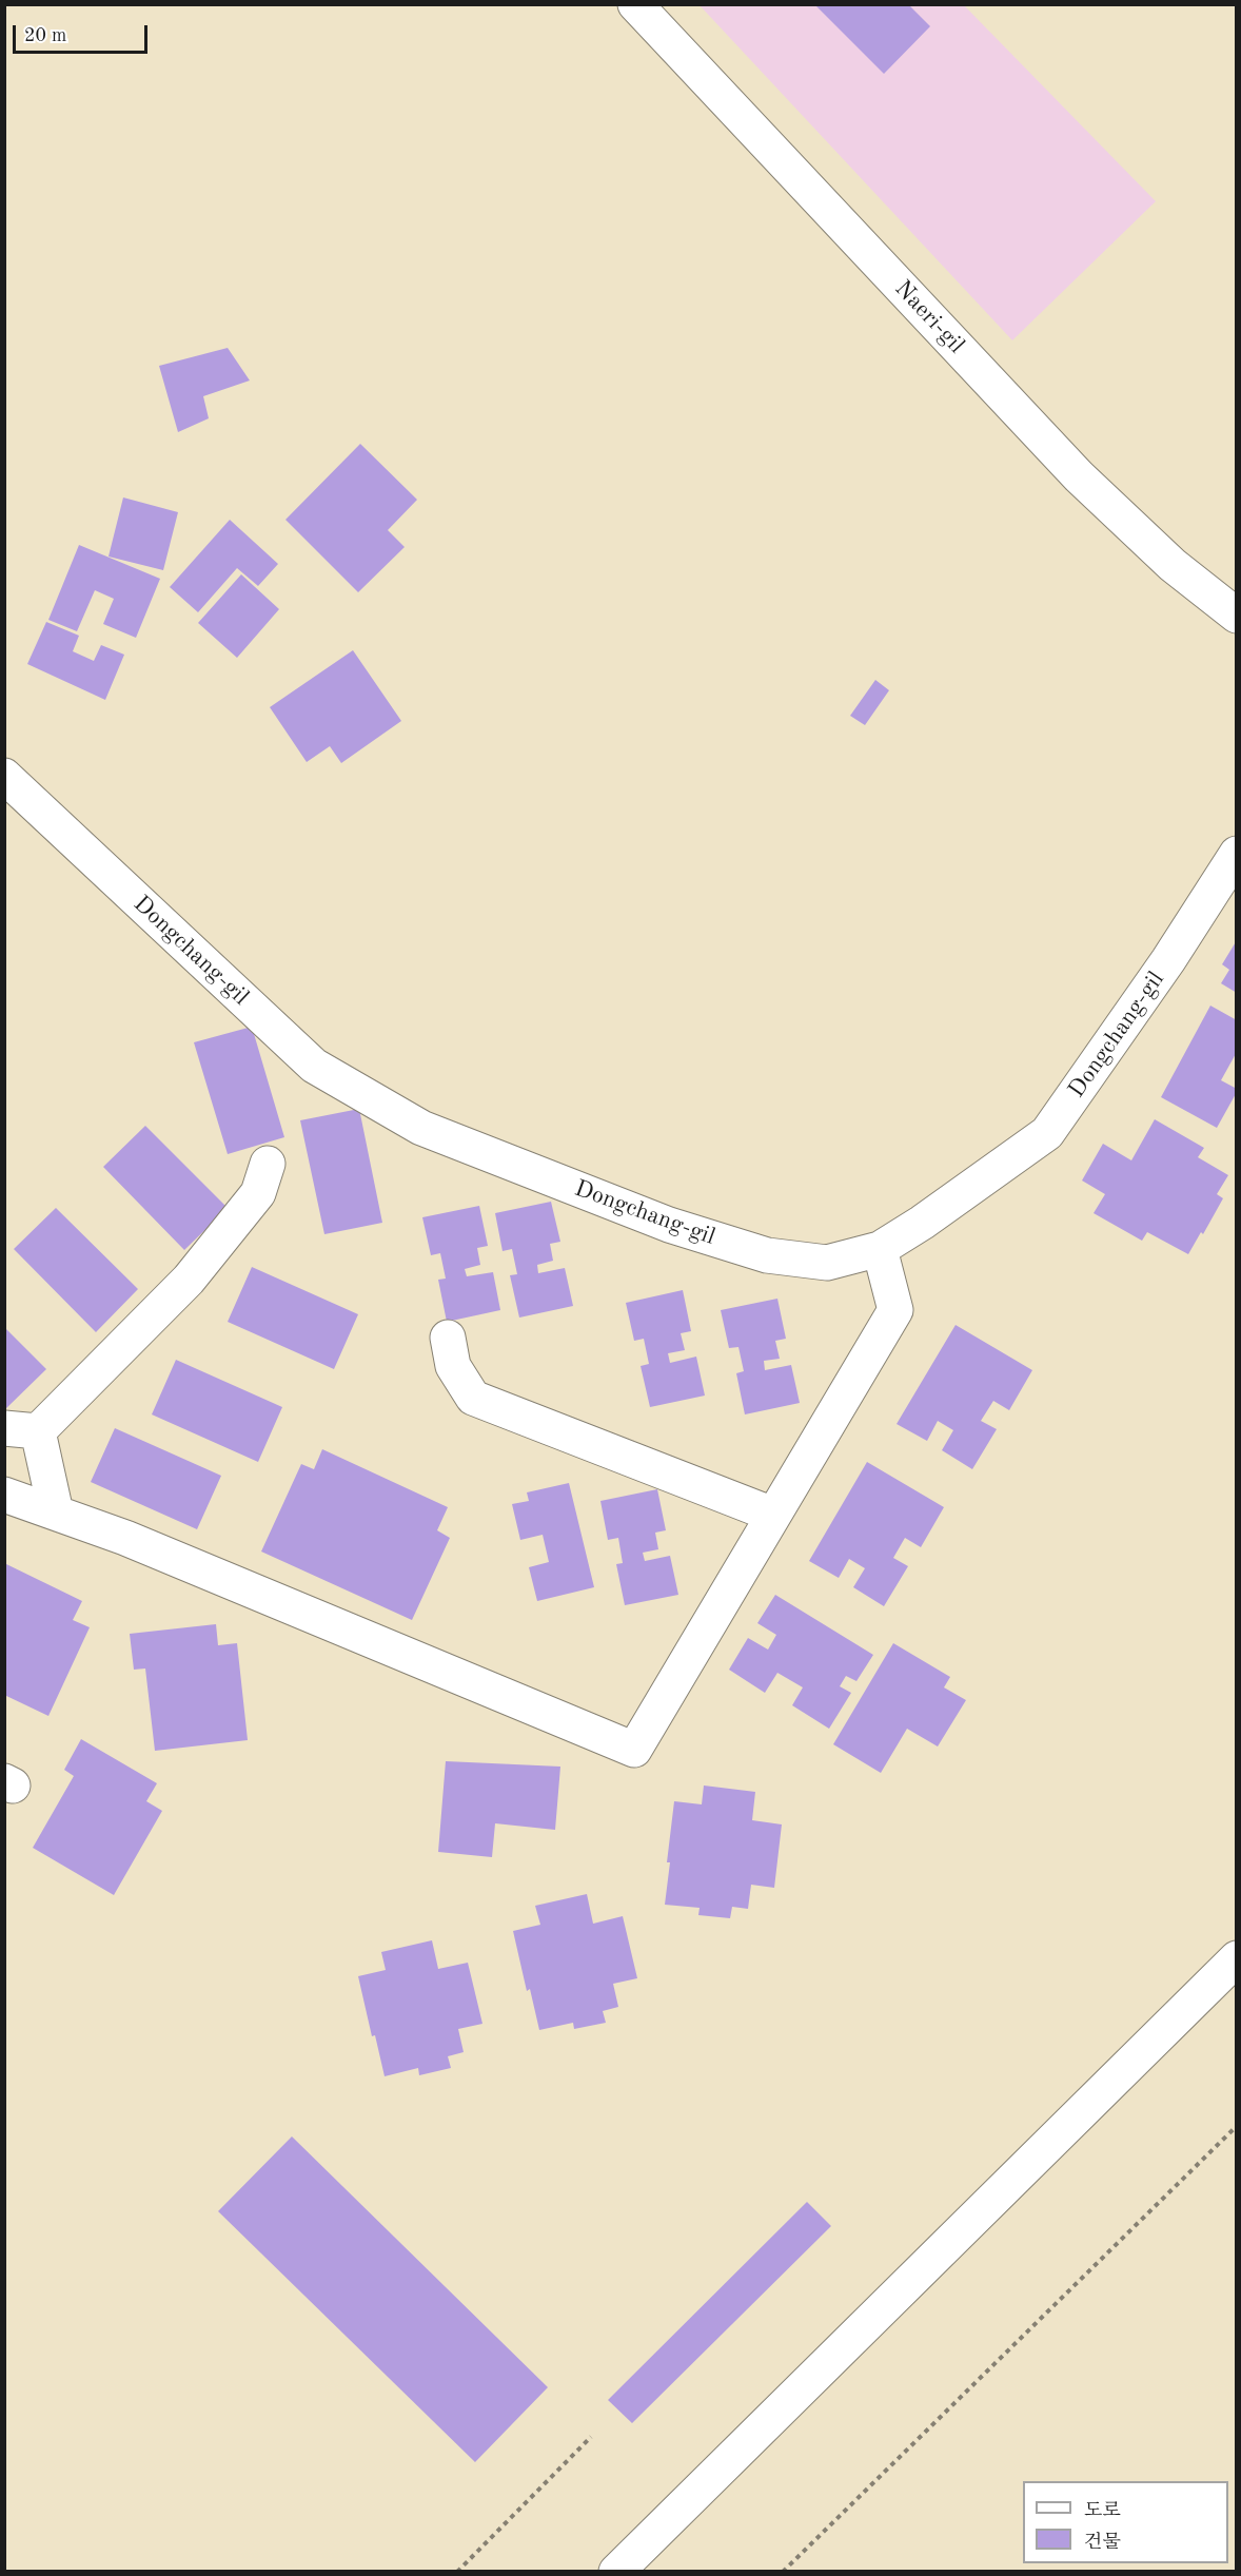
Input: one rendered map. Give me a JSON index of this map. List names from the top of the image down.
{
  "streets": {
    "street": ["Naeri-gil", "Dongchang-gil"]
  },
  "legend": ["도로", "건물"],
  "scale_bar": "20 m"
}
